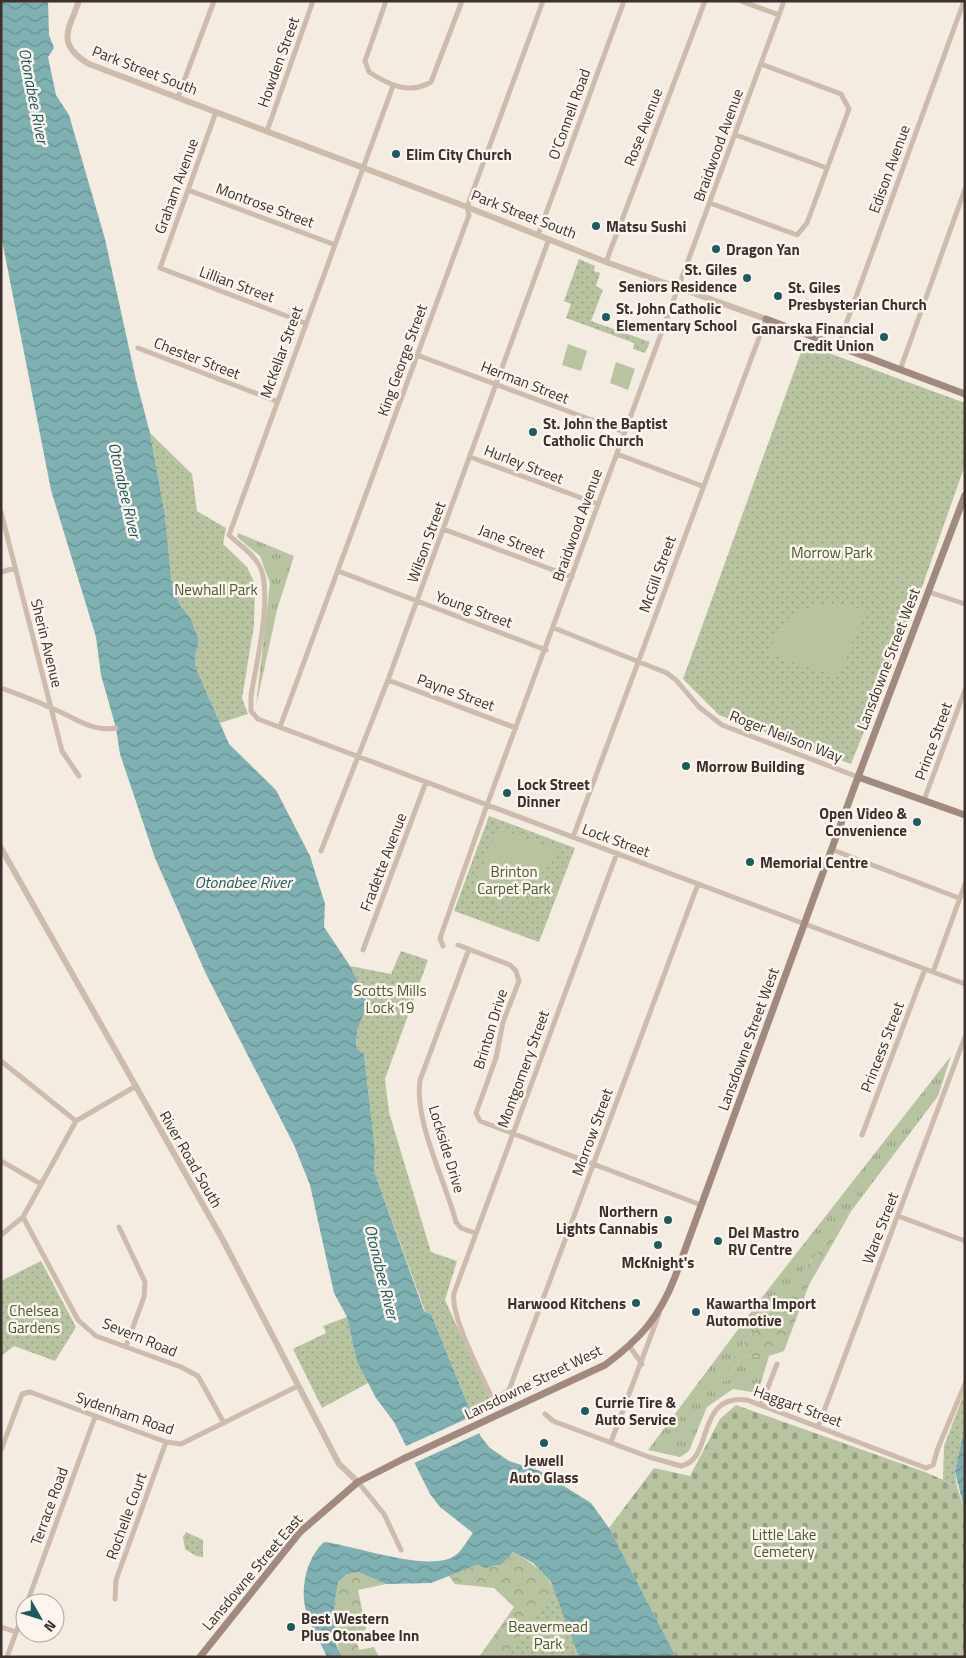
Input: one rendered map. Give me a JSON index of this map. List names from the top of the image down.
{
  "streets": {
    "main road": ["Park Street South", "Lansdowne Street West", "Lansdowne Street East"],
    "street": [
      "Howden Street",
      "O'Connell Road",
      "Rose Avenue",
      "Braidwood Avenue",
      "Edison Avenue",
      "Graham Avenue",
      "Montrose Street",
      "Lillian Street",
      "McKellar Street",
      "Chester Street",
      "King George Street",
      "Herman Street",
      "Hurley Street",
      "Jane Street",
      "Wilson Street",
      "McGill Street",
      "Young Street",
      "Sherin Avenue",
      "Payne Street",
      "Roger Neilson Way",
      "Prince Street",
      "Lock Street",
      "Fradette Avenue",
      "Brinton Drive",
      "Princess Street",
      "Montgomery Street",
      "Morrow Street",
      "Lockside Drive",
      "River Road South",
      "Ware Street",
      "Severn Road",
      "Haggart Street",
      "Sydenham Road",
      "Terrace Road",
      "Rochelle Court"
    ]
  },
  "crossings": [
    ["Howden Street", "Park Street South"],
    ["Park Street South", "O'Connell Road"],
    ["Park Street South", "Rose Avenue"],
    ["Park Street South", "Braidwood Avenue"],
    ["Park Street South", "Edison Avenue"],
    ["Park Street South", "Graham Avenue"],
    ["Park Street South", "McKellar Street"],
    ["Park Street South", "King George Street"],
    ["Park Street South", "Wilson Street"],
    ["Park Street South", "McGill Street"],
    ["Braidwood Avenue", "Herman Street"],
    ["Braidwood Avenue", "Hurley Street"],
    ["Braidwood Avenue", "Jane Street"],
    ["Braidwood Avenue", "Young Street"],
    ["Braidwood Avenue", "Payne Street"],
    ["Braidwood Avenue", "Roger Neilson Way"],
    ["Braidwood Avenue", "Lock Street"],
    ["Graham Avenue", "Montrose Street"],
    ["Graham Avenue", "Lillian Street"],
    ["Montrose Street", "McKellar Street"],
    ["Lillian Street", "McKellar Street"],
    ["McKellar Street", "Chester Street"],
    ["McKellar Street", "Lock Street"],
    ["King George Street", "Herman Street"],
    ["King George Street", "Young Street"],
    ["King George Street", "Lock Street"],
    ["Herman Street", "Wilson Street"],
    ["Hurley Street", "Wilson Street"],
    ["Jane Street", "Wilson Street"],
    ["Wilson Street", "Young Street"],
    ["Wilson Street", "Payne Street"],
    ["Wilson Street", "Lock Street"],
    ["McGill Street", "Roger Neilson Way"],
    ["McGill Street", "Lock Street"],
    ["Lansdowne Street West", "Roger Neilson Way"],
    ["Lansdowne Street West", "Lock Street"],
    ["Lansdowne Street West", "Lansdowne Street East"],
    ["Lock Street", "Fradette Avenue"],
    ["Lock Street", "Princess Street"],
    ["Lock Street", "Montgomery Street"],
    ["Lock Street", "Morrow Street"],
    ["Brinton Drive", "Montgomery Street"],
    ["Brinton Drive", "Lockside Drive"],
    ["Montgomery Street", "Morrow Street"],
    ["Montgomery Street", "Lockside Drive"],
    ["River Road South", "Sydenham Road"],
    ["River Road South", "Lansdowne Street East"],
    ["Ware Street", "Haggart Street"],
    ["Severn Road", "Sydenham Road"],
    ["Sydenham Road", "Terrace Road"],
    ["Sydenham Road", "Rochelle Court"]
  ],
  "water": ["Otonabee River"],
  "parks": [
    "Morrow Park",
    "Newhall Park",
    "Brinton Carpet Park",
    "Scotts Mills Lock 19",
    "Chelsea Gardens",
    "Little Lake Cemetery",
    "Beavermead Park"
  ],
  "places": [
    "Elim City Church",
    "Matsu Sushi",
    "Dragon Yan",
    "St. Giles Seniors Residence",
    "St. Giles Presbysterian Church",
    "St. John Catholic Elementary School",
    "Ganarska Financial Credit Union",
    "St. John the Baptist Catholic Church",
    "Morrow Building",
    "Lock Street Dinner",
    "Open Video & Convenience",
    "Memorial Centre",
    "Northern Lights Cannabis",
    "Del Mastro RV Centre",
    "McKnight's",
    "Harwood Kitchens",
    "Kawartha Import Automotive",
    "Currie Tire & Auto Service",
    "Jewell Auto Glass",
    "Best Western Plus Otonabee Inn"
  ],
  "north": "bottom right"
}
